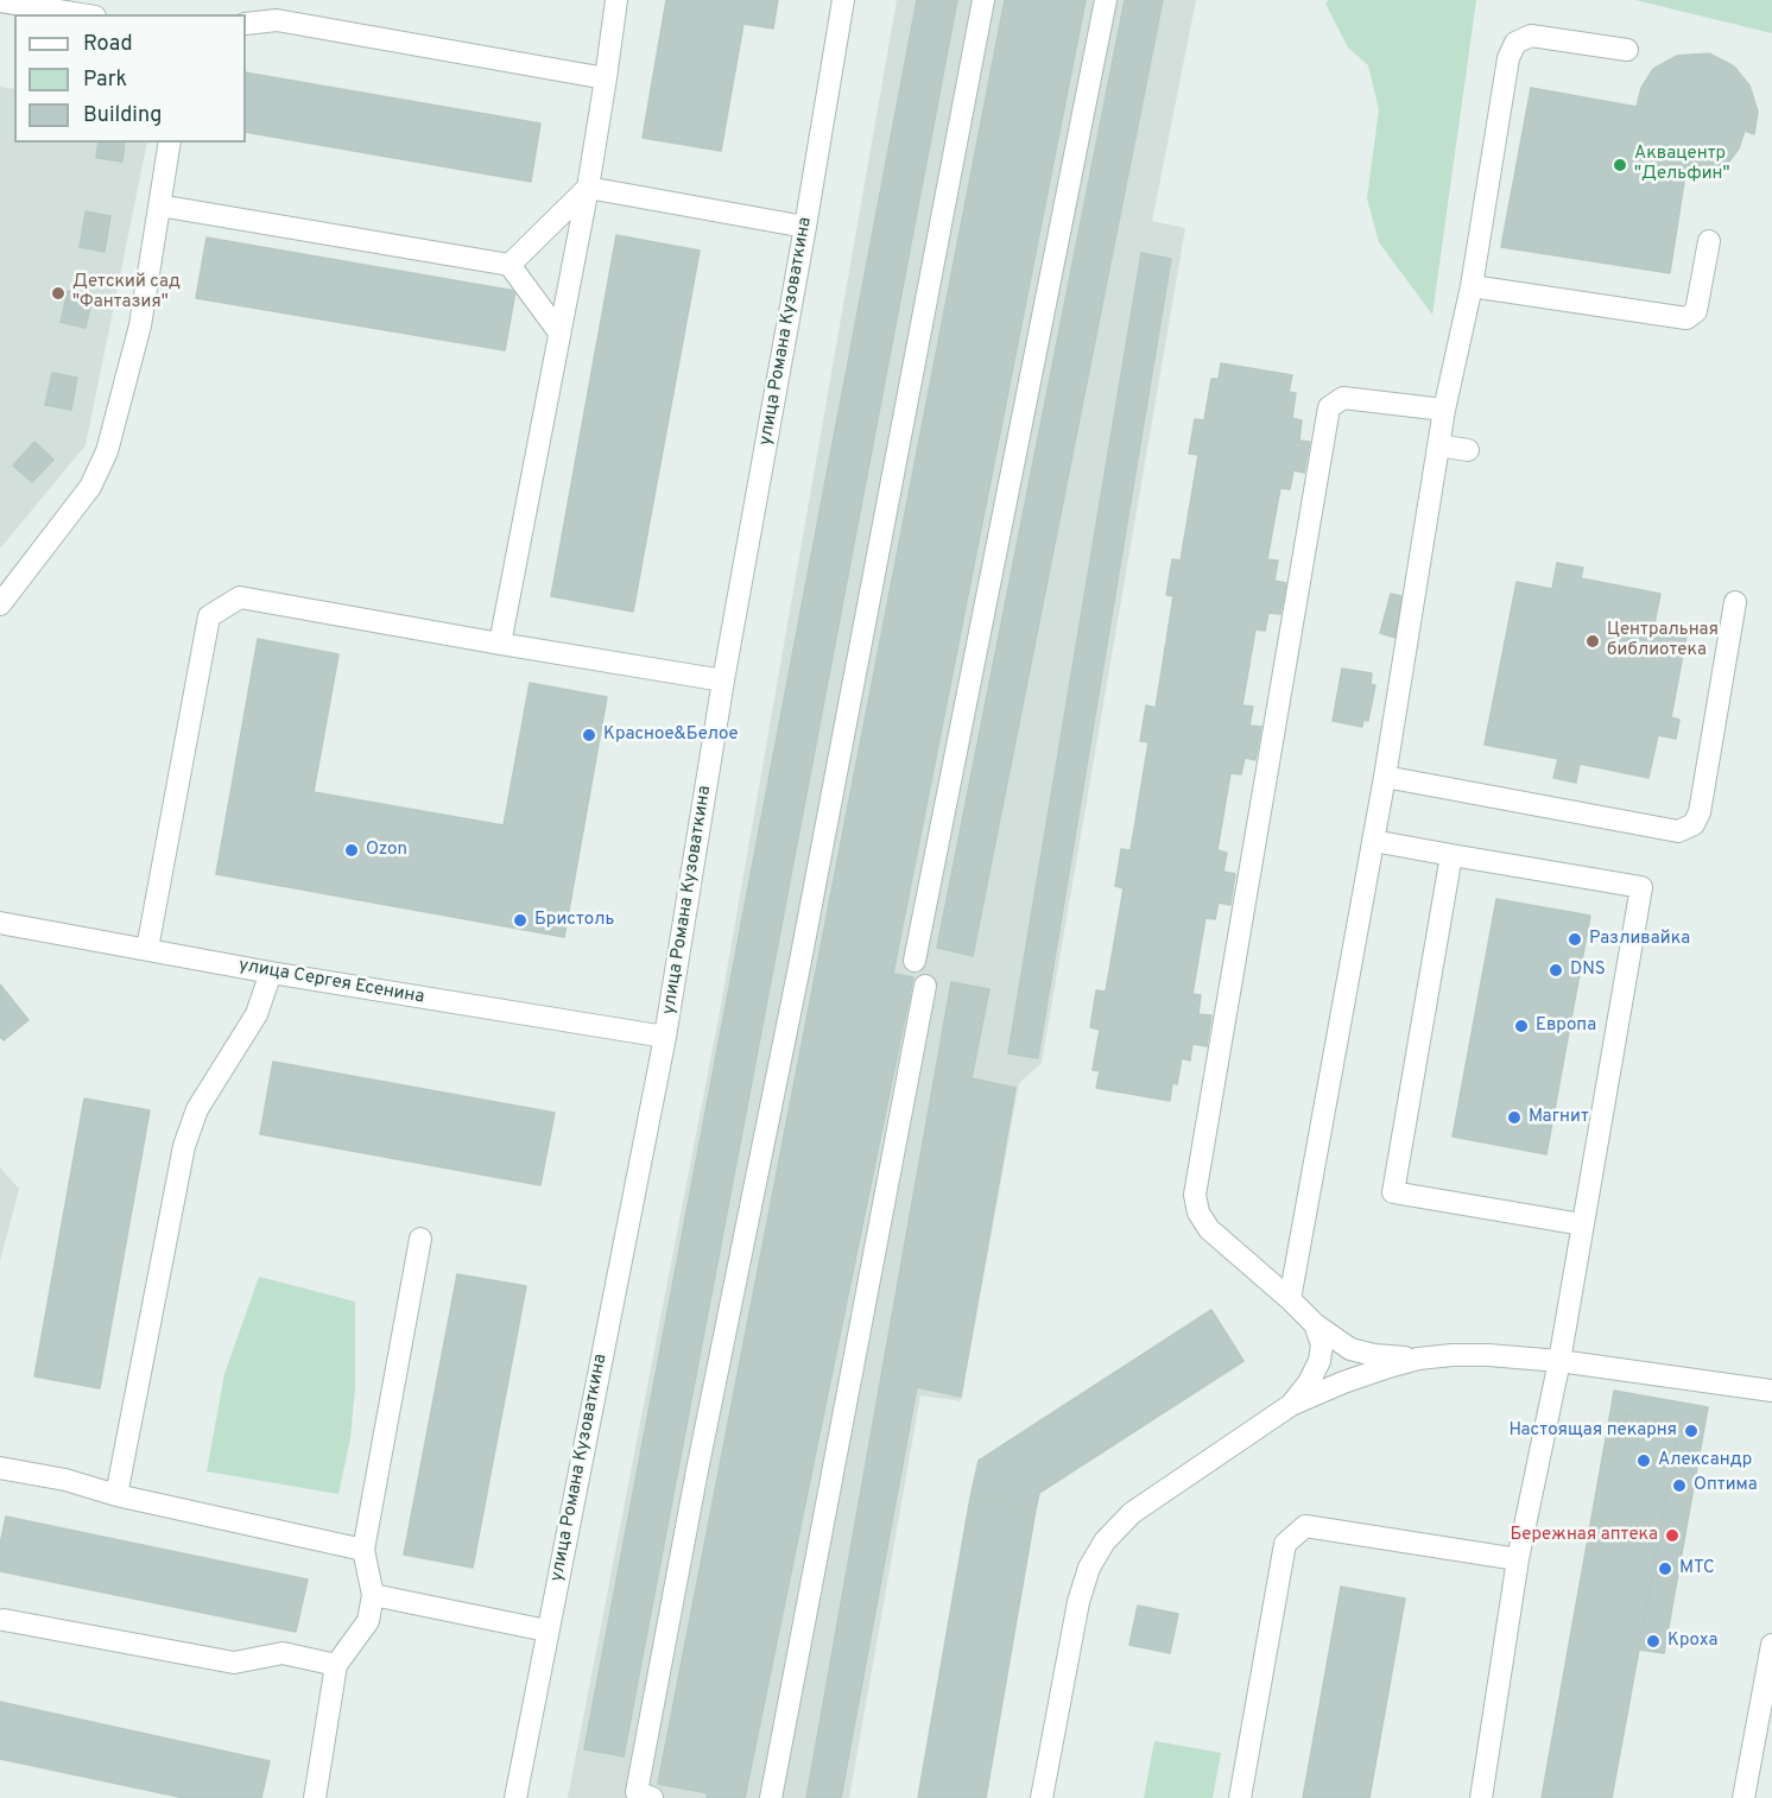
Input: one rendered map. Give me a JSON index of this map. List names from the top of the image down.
{
  "streets": {
    "street": ["улица Романа Кузоваткина", "улица Сергея Есенина"]
  },
  "crossings": [
    ["улица Романа Кузоваткина", "улица Сергея Есенина"]
  ],
  "places": [
    "Аквацентр \"Дельфин\"",
    "Детский сад \"Фантазия\"",
    "Центральная библиотека",
    "Красное&Белое",
    "Ozon",
    "Бристоль",
    "Разливайка",
    "DNS",
    "Европа",
    "Магнит",
    "Настоящая пекарня",
    "Александр",
    "Оптима",
    "Бережная аптека",
    "МТС",
    "Кроха"
  ],
  "legend": ["Road", "Park", "Building"]
}
